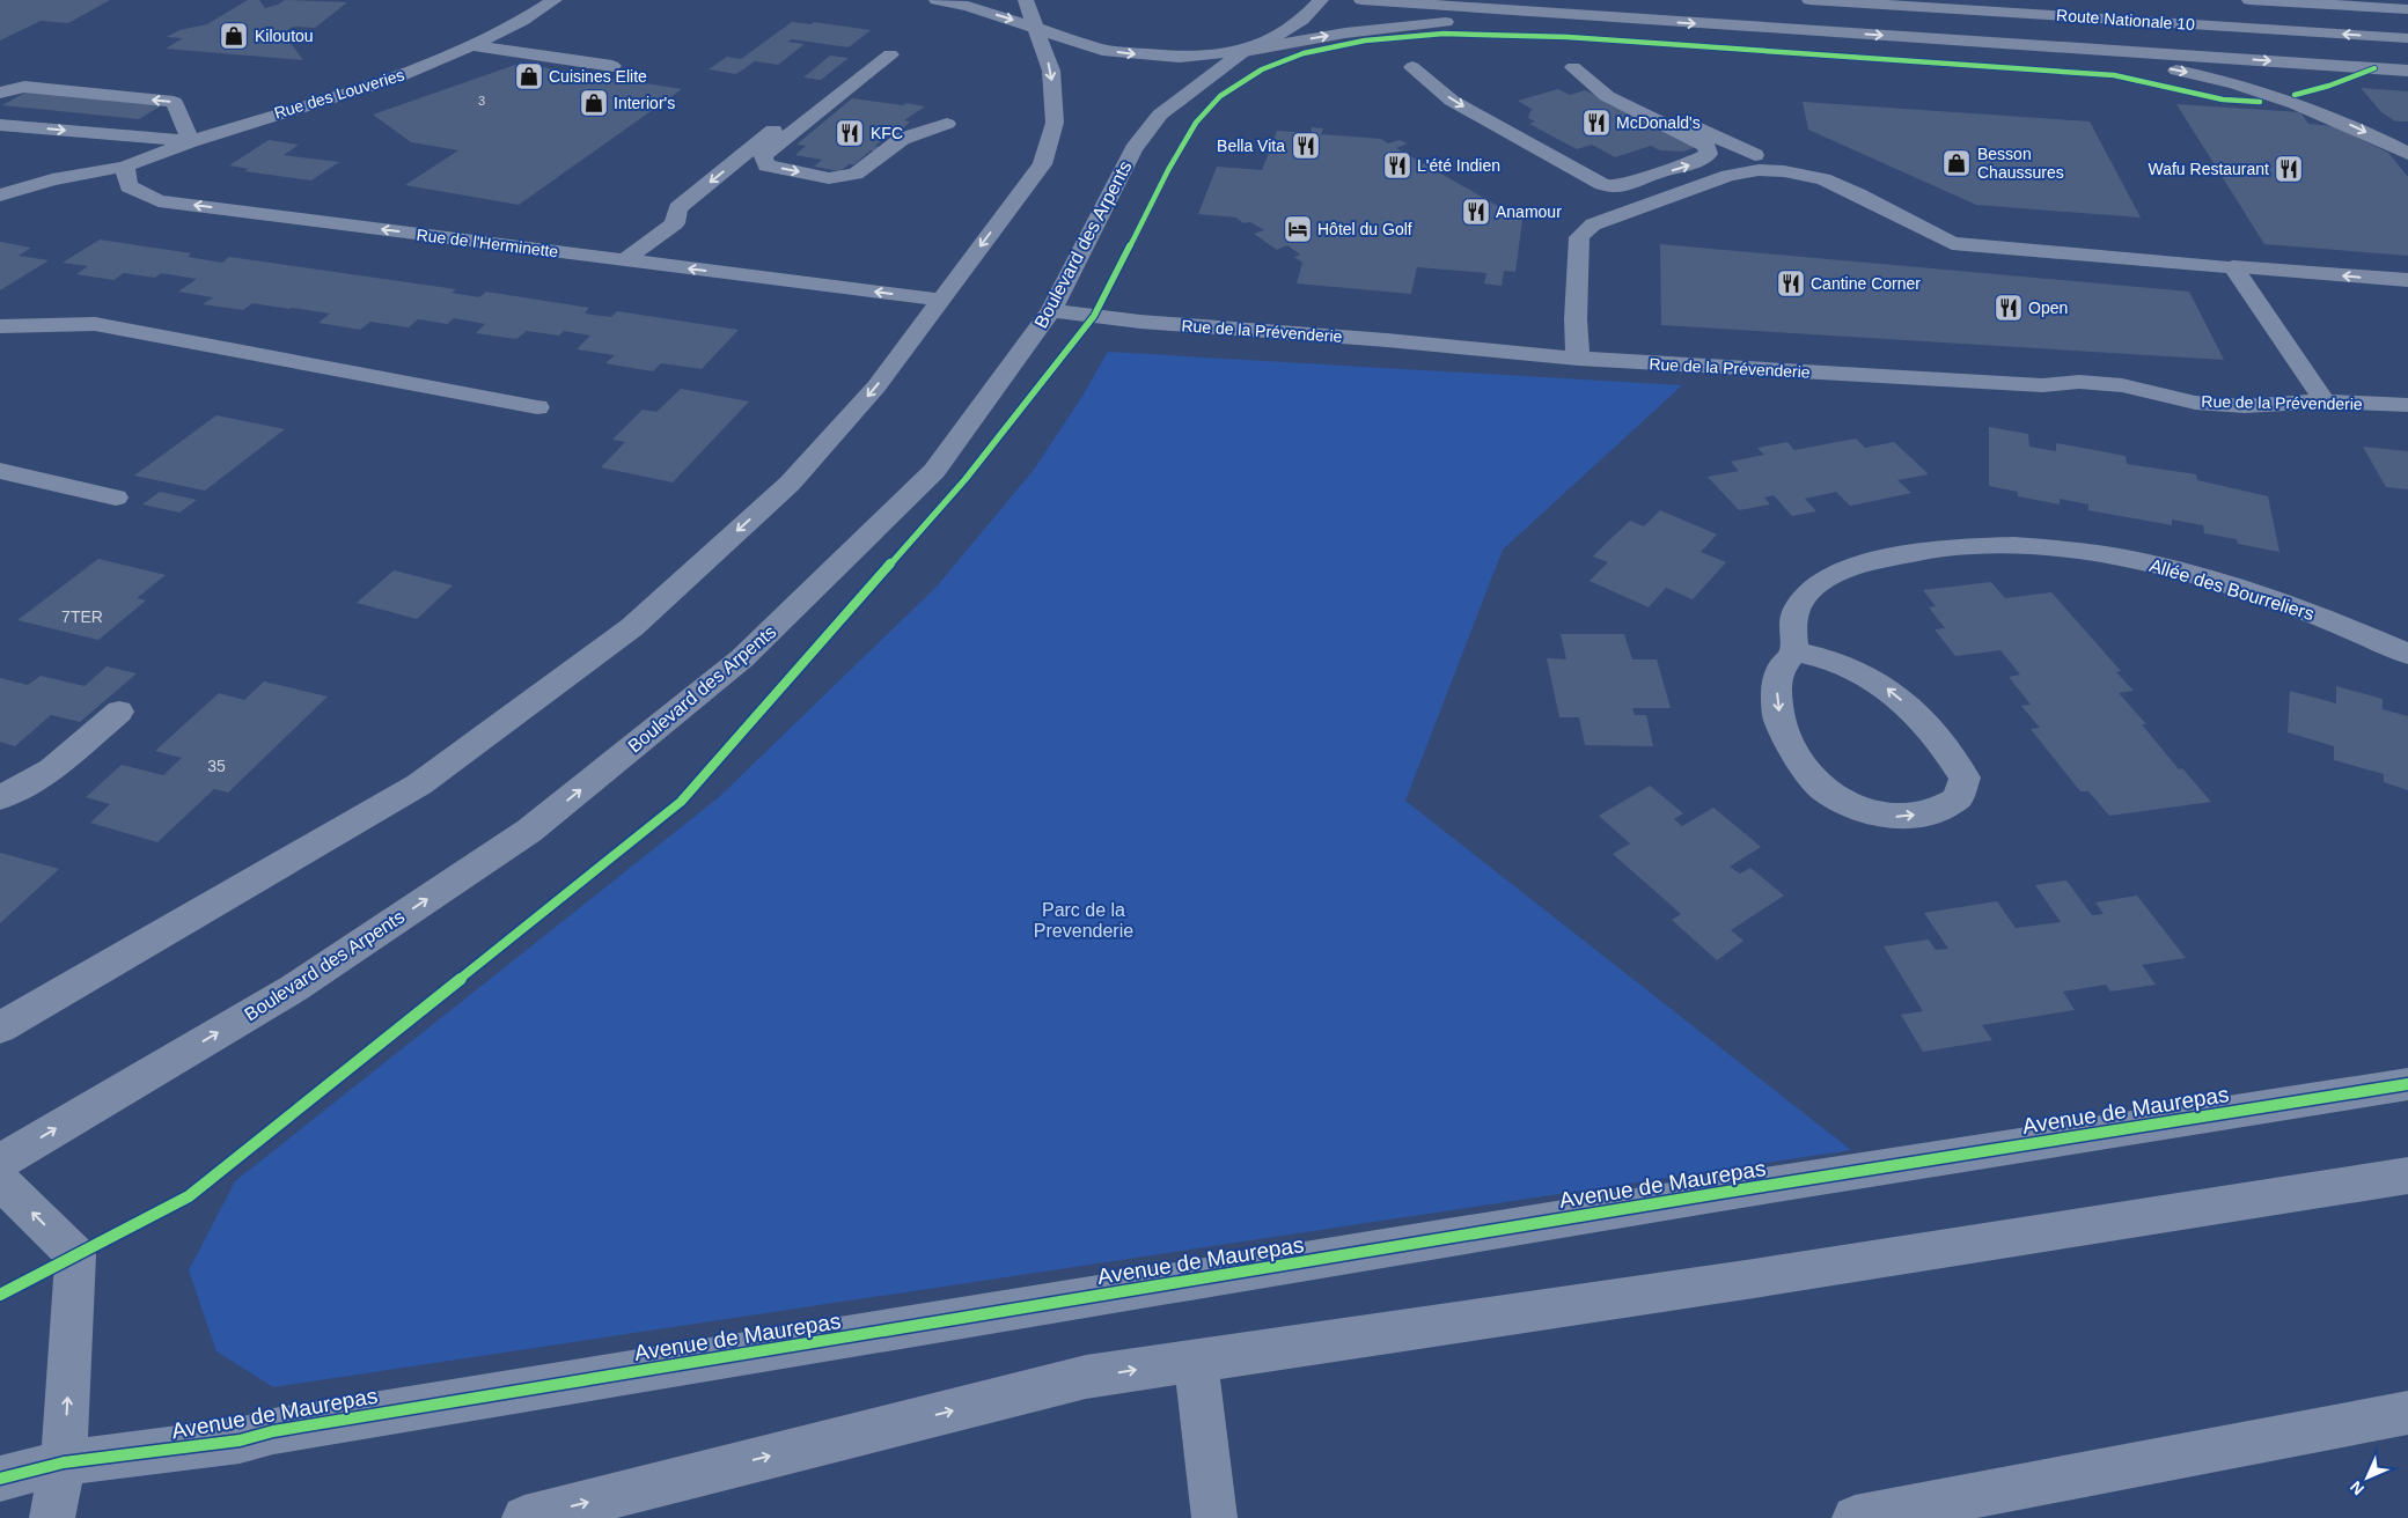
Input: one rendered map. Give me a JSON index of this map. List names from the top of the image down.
{
  "streets": {
    "main road": ["Route Nationale 10"],
    "street": [
      "Rue des Louveries",
      "Rue de l'Herminette",
      "Boulevard des Arpents",
      "Rue de la Prévenderie",
      "Allée des Bourreliers",
      "Avenue de Maurepas"
    ]
  },
  "crossings": [
    ["Boulevard des Arpents", "Rue de la Prévenderie"]
  ],
  "parks": ["Parc de la Prevenderie"],
  "places": {
    "shop": [
      "Kiloutou",
      "Cuisines Elite",
      "Interior's",
      "Besson Chaussures"
    ],
    "restaurant": [
      "McDonald's",
      "KFC",
      "Bella Vita",
      "L'été Indien",
      "Wafu Restaurant",
      "Anamour",
      "Cantine Corner",
      "Open"
    ],
    "hotel": ["Hôtel du Golf"]
  },
  "house_numbers": ["3", "7TER", "35"],
  "north": "bottom left"
}
